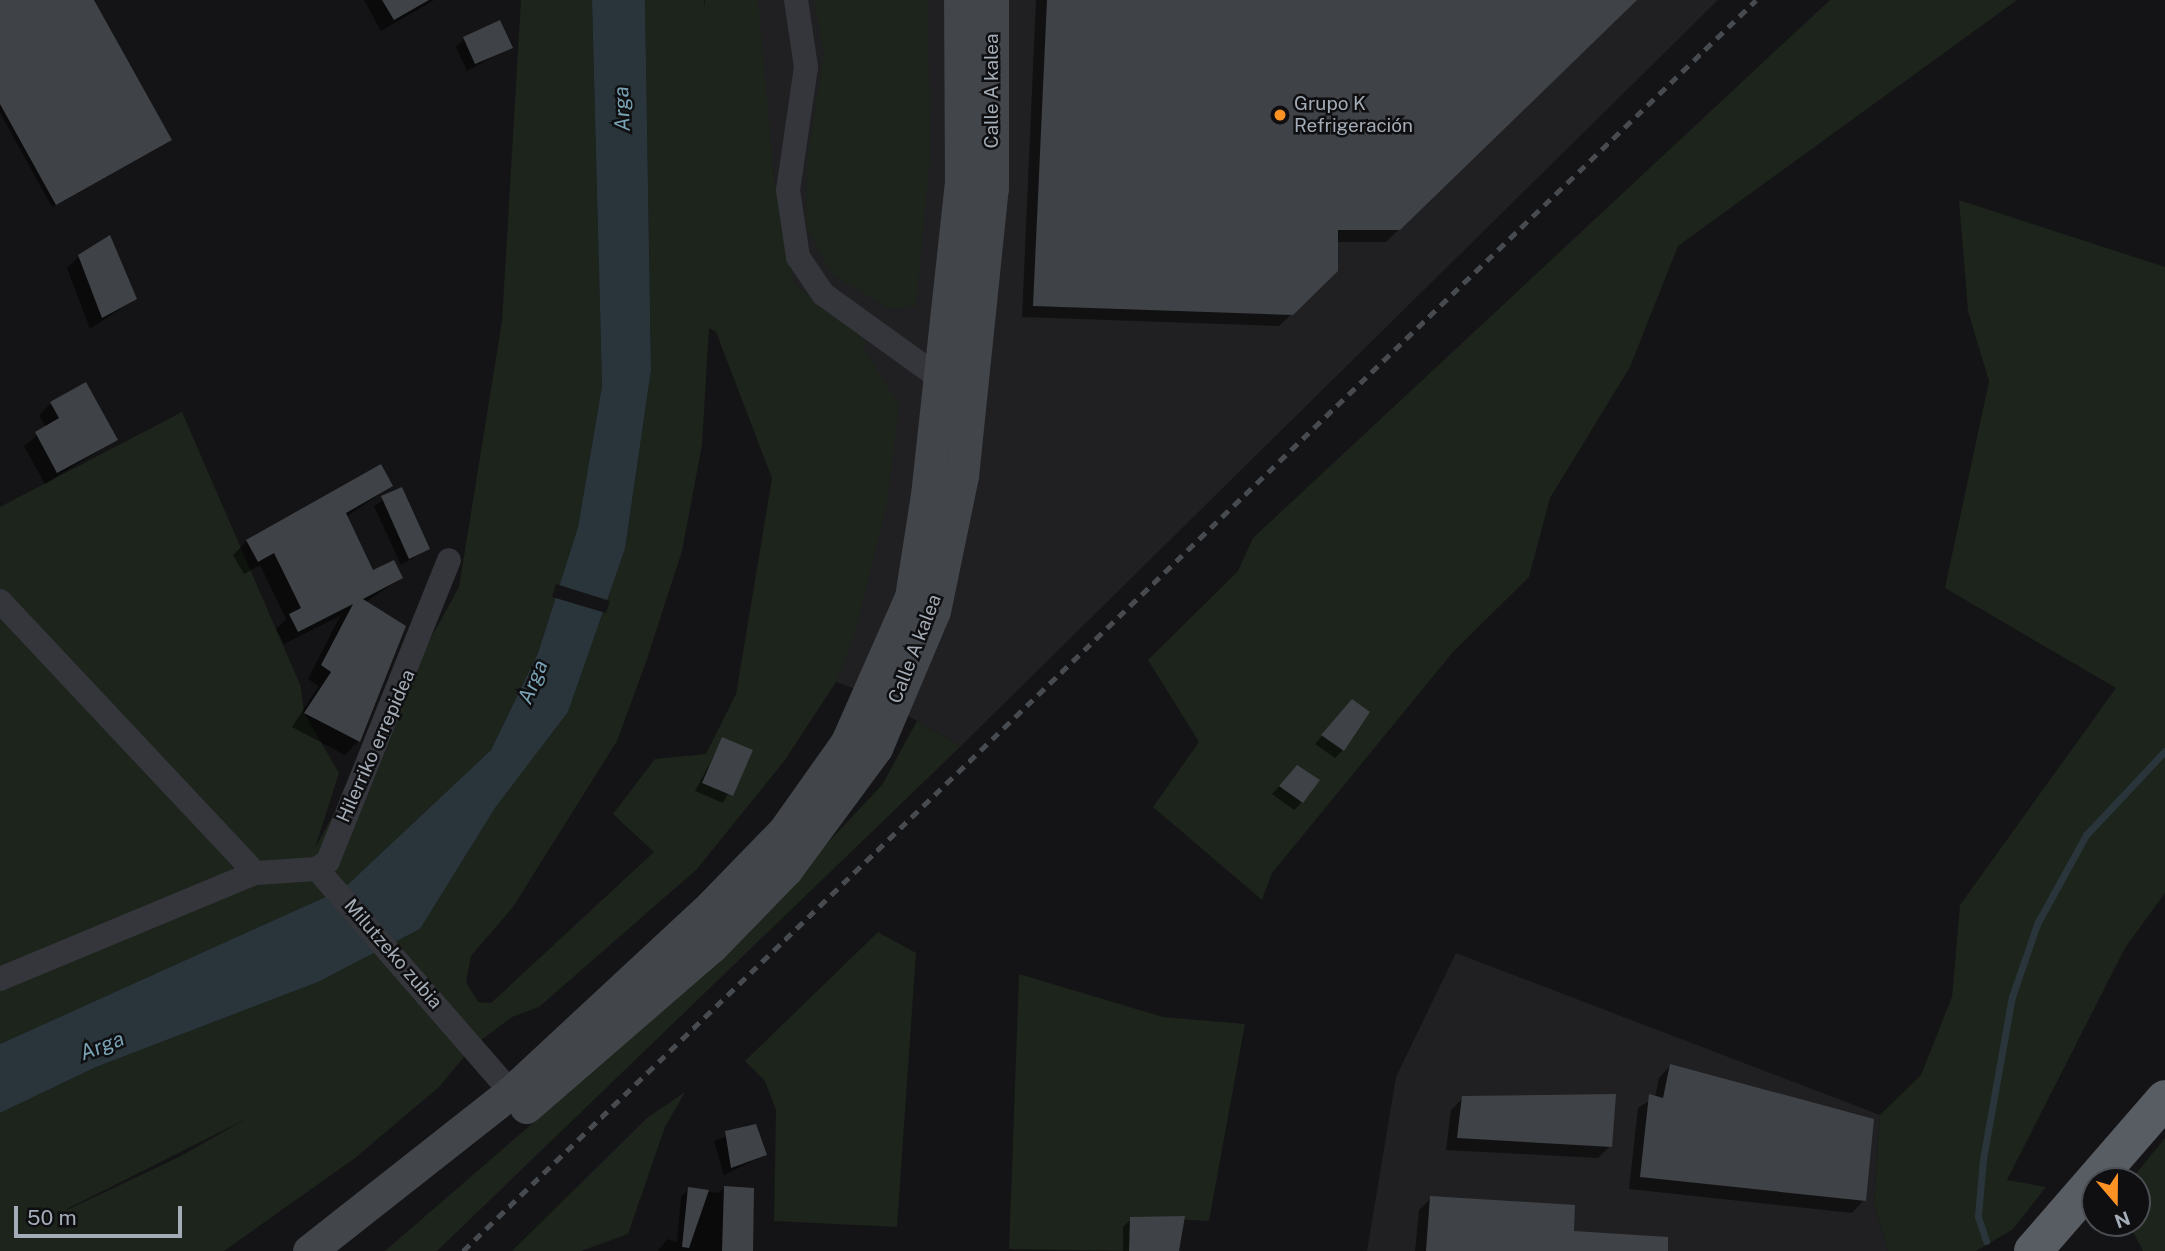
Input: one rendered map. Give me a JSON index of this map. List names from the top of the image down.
{
  "streets": {
    "main road": ["Calle A kalea"],
    "street": ["Hilerriko errepidea", "Milutzeko zubia"]
  },
  "crossings": [
    ["Calle A kalea", "Milutzeko zubia"],
    ["Hilerriko errepidea", "Milutzeko zubia"]
  ],
  "water": ["Arga"],
  "places": ["Grupo K Refrigeración"],
  "scale_bar": "50 m",
  "north": "bottom"
}
